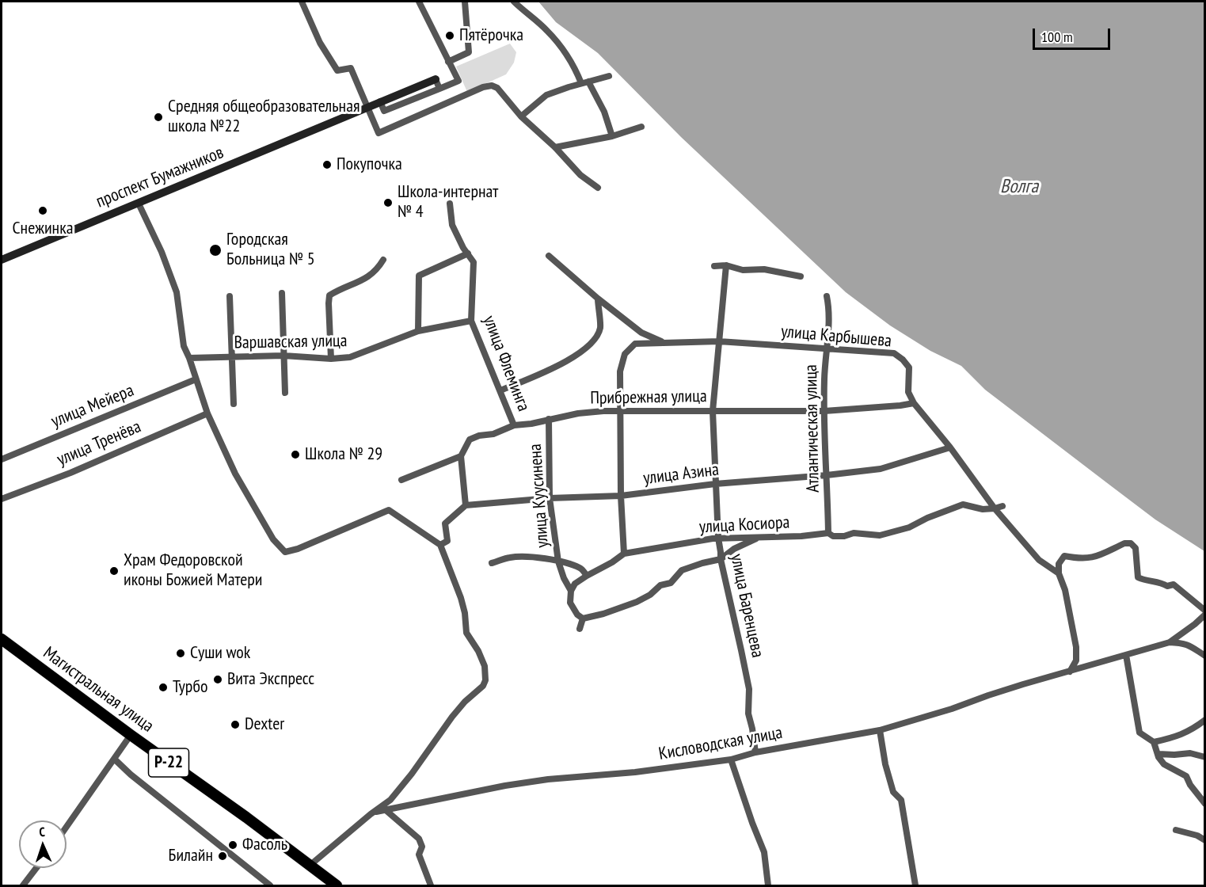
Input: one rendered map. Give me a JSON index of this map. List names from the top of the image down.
{
  "streets": {
    "highway": ["Магистральная улица", "Р-22"],
    "street": [
      "проспект Бумажников",
      "улица Карбышева",
      "Варшавская улица",
      "улица Флеминга",
      "Прибрежная улица",
      "улица Мейера",
      "Атлантическая улица",
      "улица Тренёва",
      "улица Азина",
      "улица Куусинена",
      "улица Косиора",
      "улица Баренцева",
      "Кисловодская улица"
    ]
  },
  "crossings": [
    ["улица Карбышева", "Прибрежная улица"],
    ["улица Карбышева", "Атлантическая улица"],
    ["улица Карбышева", "улица Азина"],
    ["улица Карбышева", "улица Косиора"],
    ["улица Карбышева", "улица Баренцева"],
    ["Варшавская улица", "улица Флеминга"],
    ["улица Флеминга", "Прибрежная улица"],
    ["Прибрежная улица", "Атлантическая улица"],
    ["Прибрежная улица", "улица Куусинена"],
    ["Прибрежная улица", "улица Баренцева"],
    ["Атлантическая улица", "улица Азина"],
    ["Атлантическая улица", "улица Косиора"],
    ["улица Азина", "улица Куусинена"],
    ["улица Азина", "улица Баренцева"],
    ["улица Куусинена", "улица Косиора"],
    ["улица Косиора", "улица Баренцева"],
    ["улица Баренцева", "Кисловодская улица"]
  ],
  "water": ["Волга"],
  "places": [
    "Пятёрочка",
    "Средняя общеобразовательная школа №22",
    "Покупочка",
    "Школа-интернат № 4",
    "Снежинка",
    "Городская Больница № 5",
    "Школа № 29",
    "Храм Федоровской иконы Божией Матери",
    "Суши wok",
    "Вита Экспресс",
    "Турбо",
    "Dexter",
    "Фасоль",
    "Билайн"
  ],
  "scale_bar": "100 m",
  "north": "top"
}
